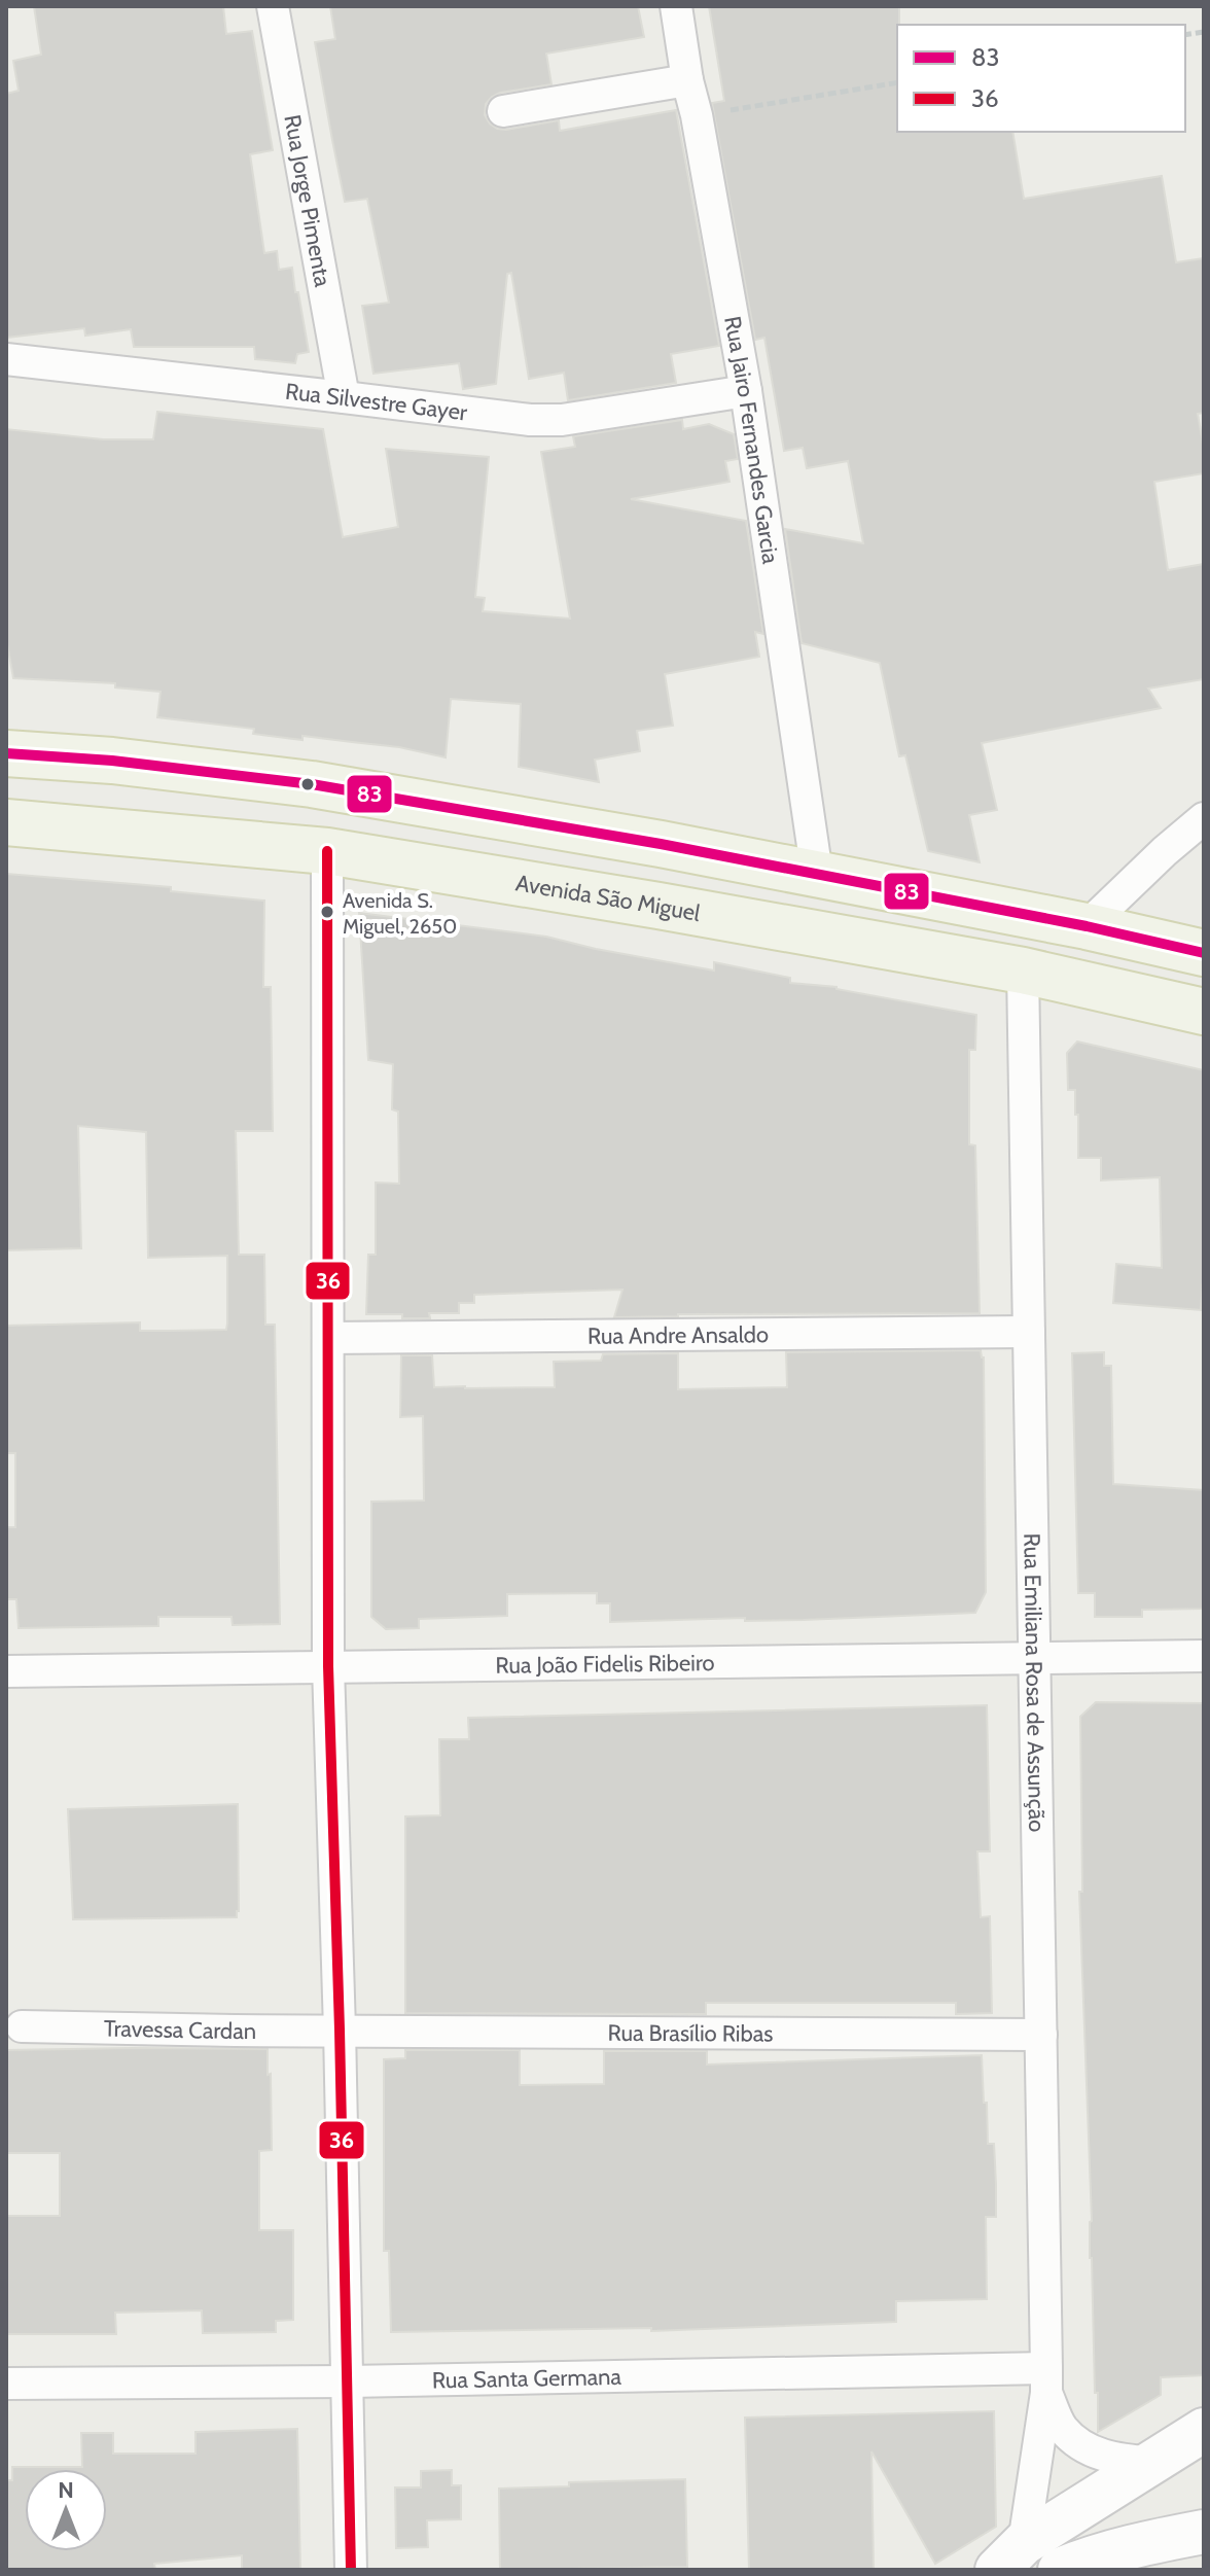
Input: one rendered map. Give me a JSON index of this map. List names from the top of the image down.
{
  "streets": {
    "main road": ["Avenida São Miguel"],
    "street": [
      "Rua Jorge Pimenta",
      "Rua Silvestre Gayer",
      "Rua Jairo Fernandes Garcia",
      "Rua Andre Ansaldo",
      "Rua João Fidelis Ribeiro",
      "Rua Emiliana Rosa de Assunção",
      "Travessa Cardan",
      "Rua Brasílio Ribas",
      "Rua Santa Germana"
    ]
  },
  "crossings": [
    ["Rua Jorge Pimenta", "Rua Silvestre Gayer"],
    ["Rua Silvestre Gayer", "Rua Jairo Fernandes Garcia"],
    ["Avenida São Miguel", "Rua Emiliana Rosa de Assunção"],
    ["Rua Andre Ansaldo", "Rua Emiliana Rosa de Assunção"],
    ["Rua João Fidelis Ribeiro", "Rua Emiliana Rosa de Assunção"],
    ["Rua Emiliana Rosa de Assunção", "Rua Brasílio Ribas"],
    ["Rua Emiliana Rosa de Assunção", "Rua Santa Germana"],
    ["Travessa Cardan", "Rua Brasílio Ribas"]
  ],
  "places": ["Avenida S. Miguel, 2650"],
  "lines": ["transit line 83", "transit line 36"],
  "legend": ["83", "36"],
  "north": "top"
}
